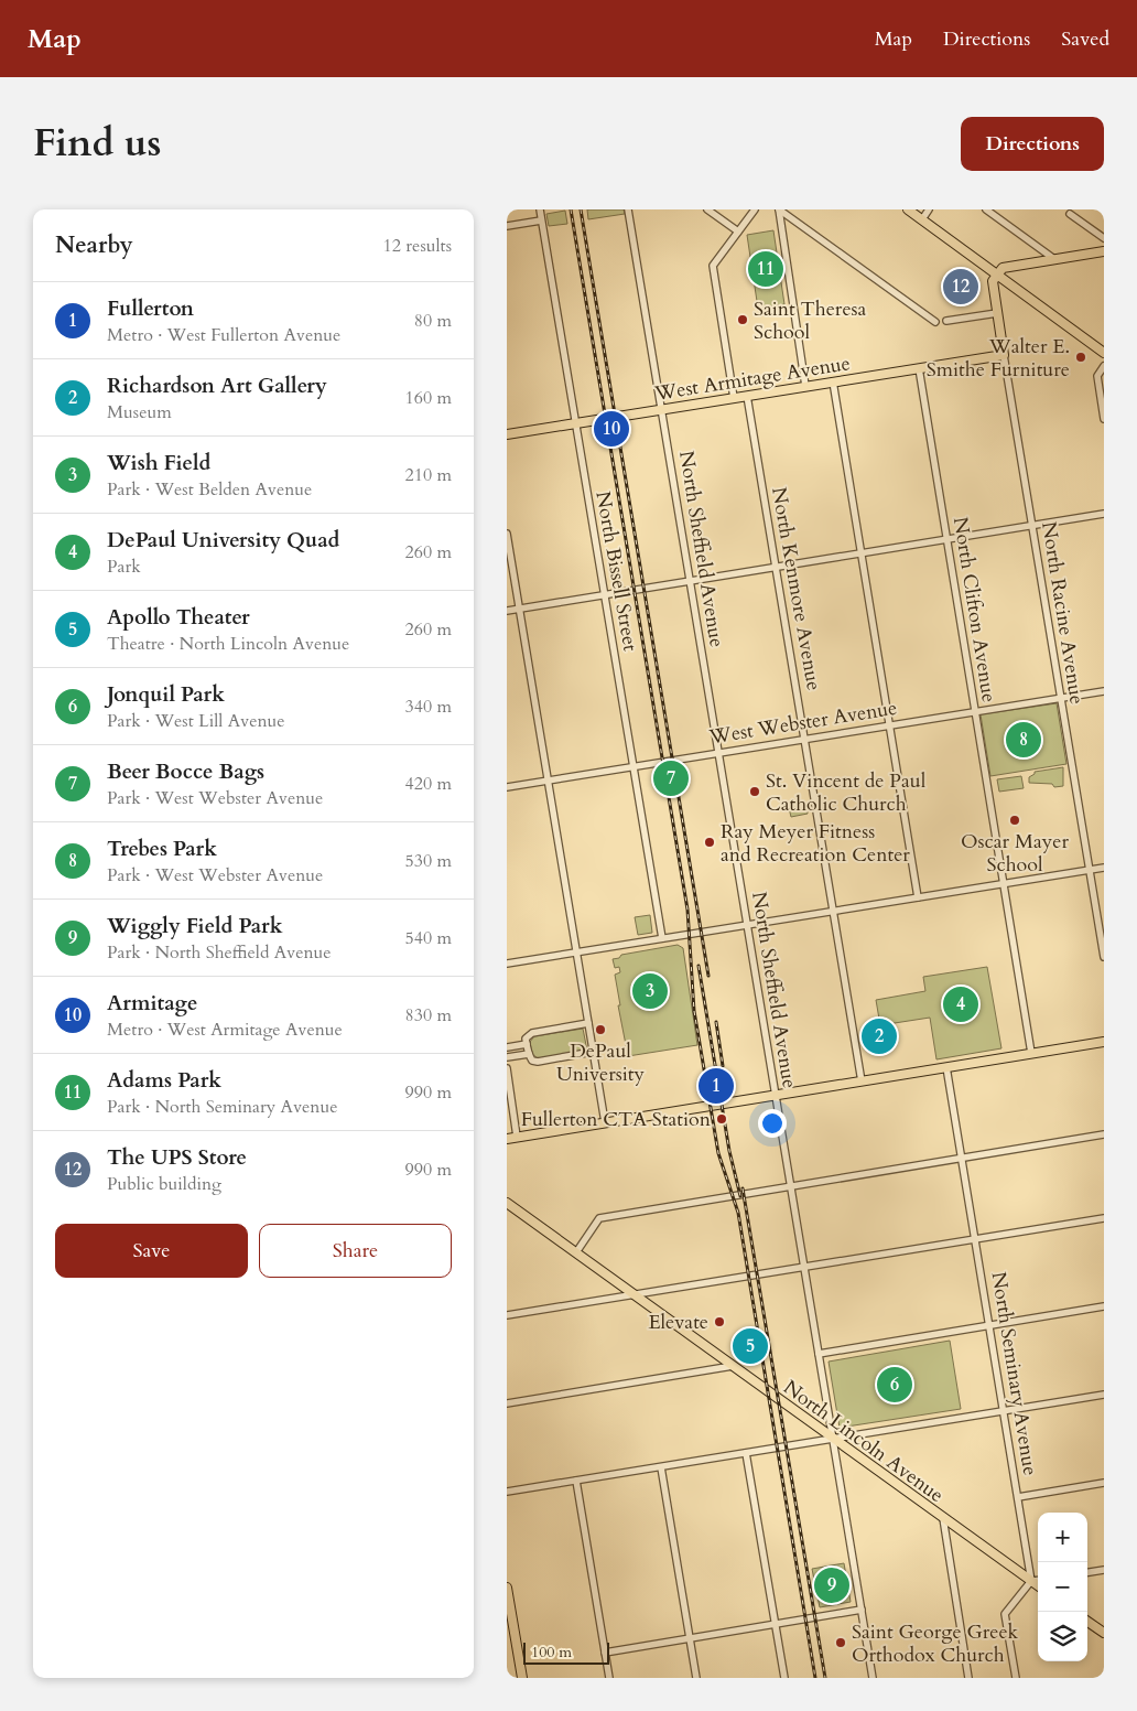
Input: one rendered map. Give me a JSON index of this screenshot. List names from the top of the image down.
{
  "streets": {
    "main road": ["West Armitage Avenue", "North Racine Avenue", "North Lincoln Avenue"],
    "street": [
      "North Sheffield Avenue",
      "North Bissell Street",
      "North Kenmore Avenue",
      "North Clifton Avenue",
      "West Webster Avenue",
      "North Seminary Avenue"
    ]
  },
  "crossings": [
    ["West Armitage Avenue", "North Sheffield Avenue"],
    ["West Armitage Avenue", "North Bissell Street"],
    ["West Armitage Avenue", "North Kenmore Avenue"],
    ["West Armitage Avenue", "North Clifton Avenue"],
    ["West Armitage Avenue", "North Racine Avenue"],
    ["North Sheffield Avenue", "West Webster Avenue"],
    ["North Sheffield Avenue", "North Lincoln Avenue"],
    ["North Bissell Street", "West Webster Avenue"],
    ["North Kenmore Avenue", "West Webster Avenue"],
    ["North Clifton Avenue", "West Webster Avenue"],
    ["North Racine Avenue", "West Webster Avenue"],
    ["North Seminary Avenue", "North Lincoln Avenue"]
  ],
  "places": [
    "Saint Theresa School",
    "Walter E. Smithe Furniture",
    "St. Vincent de Paul Catholic Church",
    "Oscar Mayer School",
    "Ray Meyer Fitness and Recreation Center",
    "DePaul University",
    "Fullerton CTA Station",
    "Elevate",
    "Saint George Greek Orthodox Church"
  ],
  "scale_bar": "100 m",
  "page": {
    "header": "Map",
    "nav": ["Map", "Directions", "Saved"],
    "title": "Find us",
    "buttons": [
      "Directions",
      ["Save", "Share"]
    ],
    "heading": ["Nearby", "12 results"],
    "pins": [
      "11",
      "12",
      "10",
      "8",
      "7",
      "3",
      "4",
      "2",
      "1",
      "5",
      "6",
      "9"
    ],
    "list": [
      {
        "mark": "1",
        "name": "Fullerton",
        "note": "Metro · West Fullerton Avenue",
        "value": "80 m"
      },
      {
        "mark": "2",
        "name": "Richardson Art Gallery",
        "note": "Museum",
        "value": "160 m"
      },
      {
        "mark": "3",
        "name": "Wish Field",
        "note": "Park · West Belden Avenue",
        "value": "210 m"
      },
      {
        "mark": "4",
        "name": "DePaul University Quad",
        "note": "Park",
        "value": "260 m"
      },
      {
        "mark": "5",
        "name": "Apollo Theater",
        "note": "Theatre · North Lincoln Avenue",
        "value": "260 m"
      },
      {
        "mark": "6",
        "name": "Jonquil Park",
        "note": "Park · West Lill Avenue",
        "value": "340 m"
      },
      {
        "mark": "7",
        "name": "Beer Bocce Bags",
        "note": "Park · West Webster Avenue",
        "value": "420 m"
      },
      {
        "mark": "8",
        "name": "Trebes Park",
        "note": "Park · West Webster Avenue",
        "value": "530 m"
      },
      {
        "mark": "9",
        "name": "Wiggly Field Park",
        "note": "Park · North Sheffield Avenue",
        "value": "540 m"
      },
      {
        "mark": "10",
        "name": "Armitage",
        "note": "Metro · West Armitage Avenue",
        "value": "830 m"
      },
      {
        "mark": "11",
        "name": "Adams Park",
        "note": "Park · North Seminary Avenue",
        "value": "990 m"
      },
      {
        "mark": "12",
        "name": "The UPS Store",
        "note": "Public building",
        "value": "990 m"
      }
    ],
    "map_buttons": ["+", "−"],
    "scale": "100 m"
  }
}
